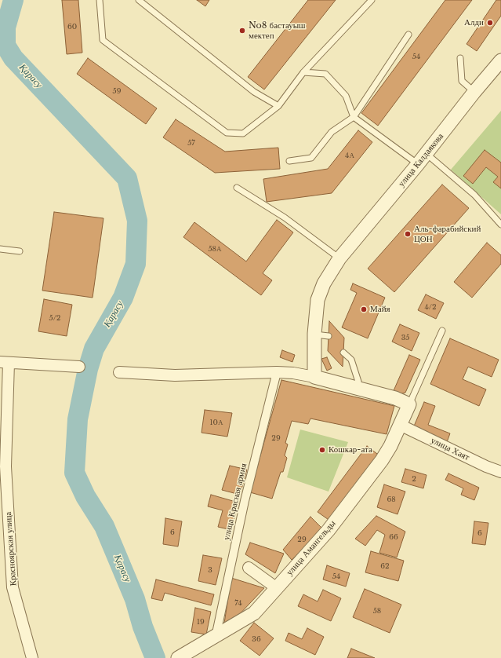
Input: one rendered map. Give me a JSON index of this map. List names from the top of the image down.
{
  "streets": {
    "street": [
      "улица Калдаякова",
      "улица Хаят",
      "улица Красная армия",
      "улица Амангельды",
      "Красноярская улица"
    ]
  },
  "crossings": [
    ["улица Хаят", "улица Амангельды"],
    ["улица Красная армия", "улица Амангельды"]
  ],
  "water": ["Қарасу"],
  "places": [
    "Алди",
    "No8 бастауыш мектеп",
    "Аль-фарабийский ЦОН",
    "Майя",
    "Кошкар-ата"
  ],
  "house_numbers": [
    "60",
    "54",
    "59",
    "57",
    "4А",
    "58А",
    "4/2",
    "5/2",
    "35",
    "10А",
    "29",
    "2",
    "68",
    "6",
    "6",
    "66",
    "29",
    "62",
    "3",
    "54",
    "74",
    "58",
    "19",
    "36"
  ]
}
